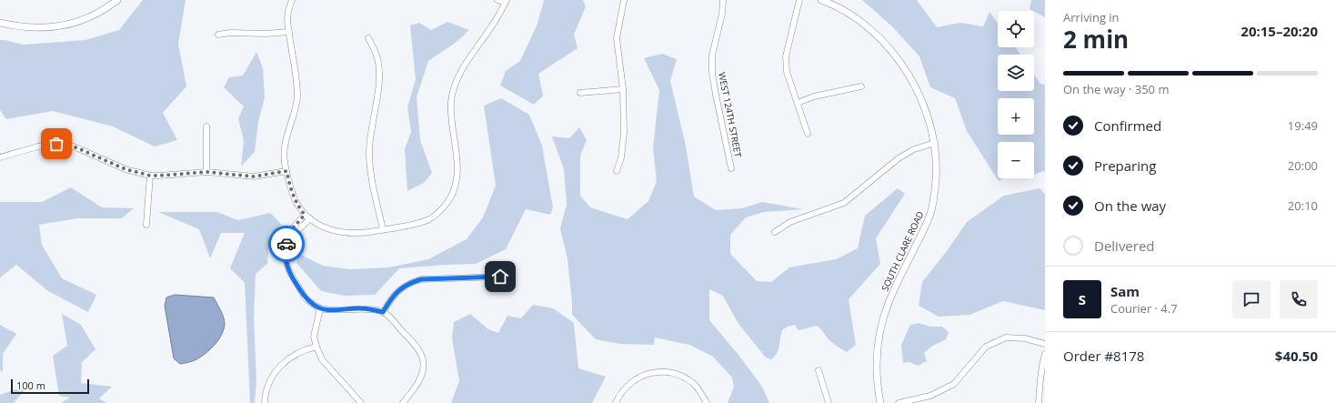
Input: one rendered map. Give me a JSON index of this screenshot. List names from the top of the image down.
{
  "streets": {
    "street": ["WEST 124TH STREET", "SOUTH CLARE ROAD"]
  },
  "scale_bar": "100 m",
  "page": {
    "heading": ["2 min", "Arriving in", "20:15–20:20"],
    "panel": [
      "Sam",
      "Courier · 4.7",
      "Order #8178",
      "$40.50"
    ],
    "map_buttons": ["+", "−"],
    "bar": "On the way · 350 m",
    "list": [
      ["Confirmed", "19:49"],
      ["Preparing", "20:00"],
      ["On the way", "20:10"],
      "Delivered"
    ],
    "round": "S",
    "scale": "100 m"
  }
}
